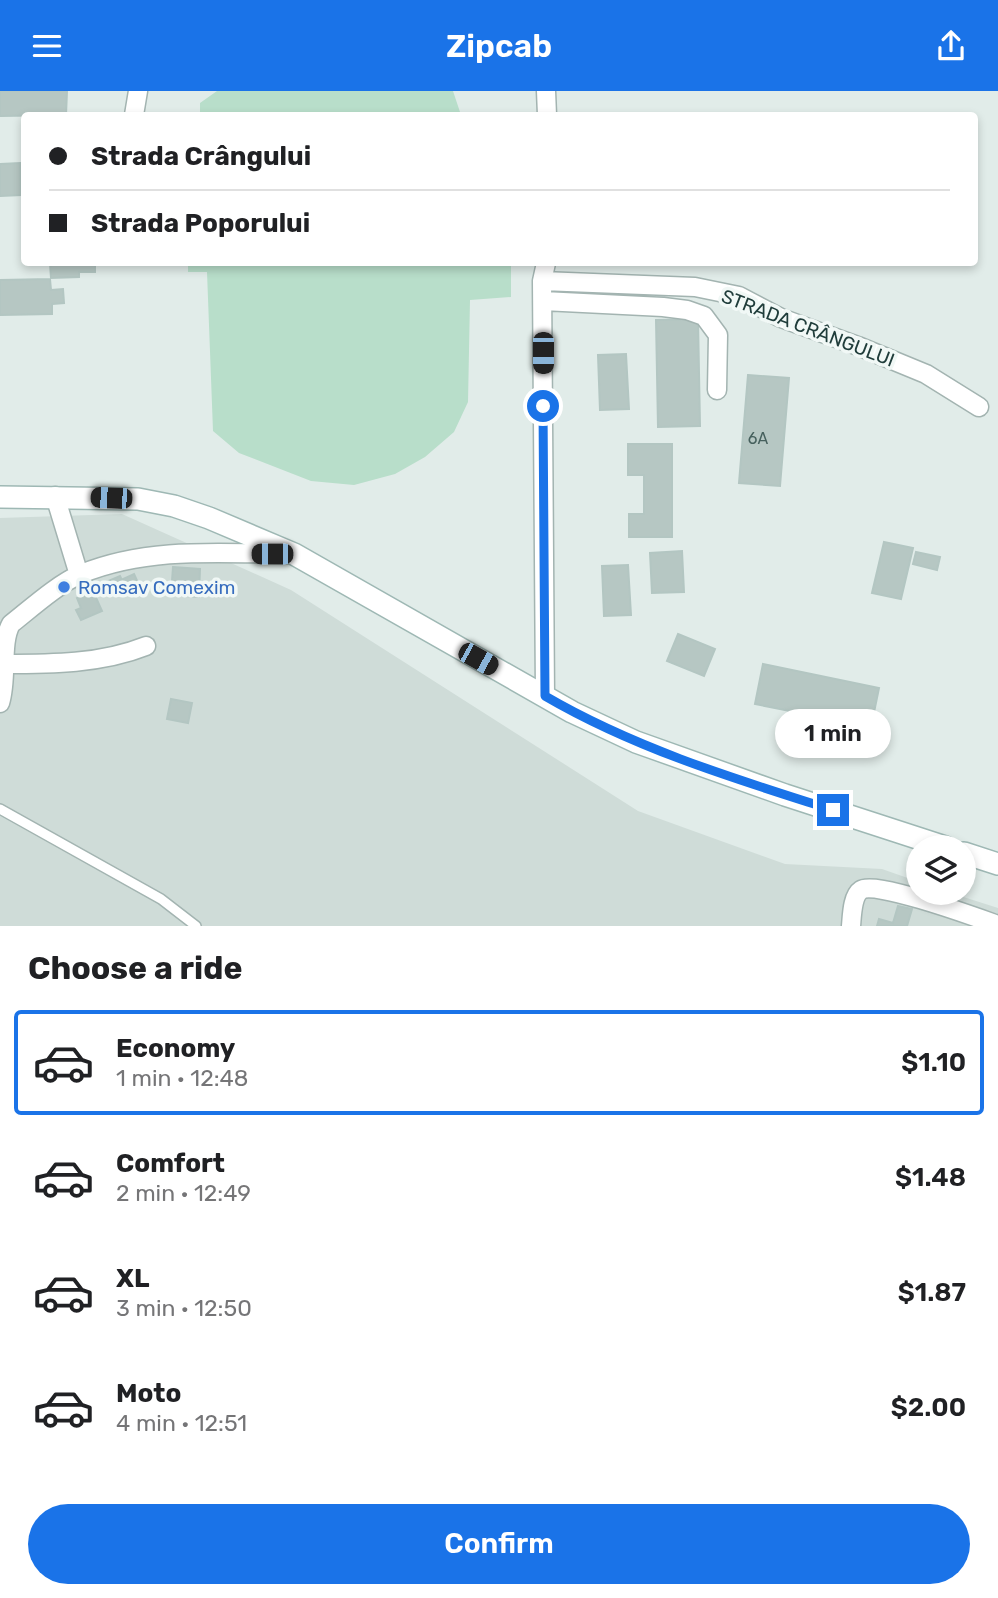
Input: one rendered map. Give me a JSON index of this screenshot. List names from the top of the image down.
{
  "streets": {
    "street": ["STRADA CRÂNGULUI"]
  },
  "places": ["Romsav Comexim"],
  "house_numbers": ["6A"],
  "page": {
    "header": "Zipcab",
    "banner": ["Strada Crângului", "Strada Poporului"],
    "bubble": "1 min",
    "heading": "Choose a ride",
    "list": [
      {
        "name": "Economy",
        "note": "1 min · 12:48",
        "value": "$1.10"
      },
      {
        "name": "Comfort",
        "note": "2 min · 12:49",
        "value": "$1.48"
      },
      {
        "name": "XL",
        "note": "3 min · 12:50",
        "value": "$1.87"
      },
      {
        "name": "Moto",
        "note": "4 min · 12:51",
        "value": "$2.00"
      }
    ],
    "buttons": "Confirm"
  }
}
